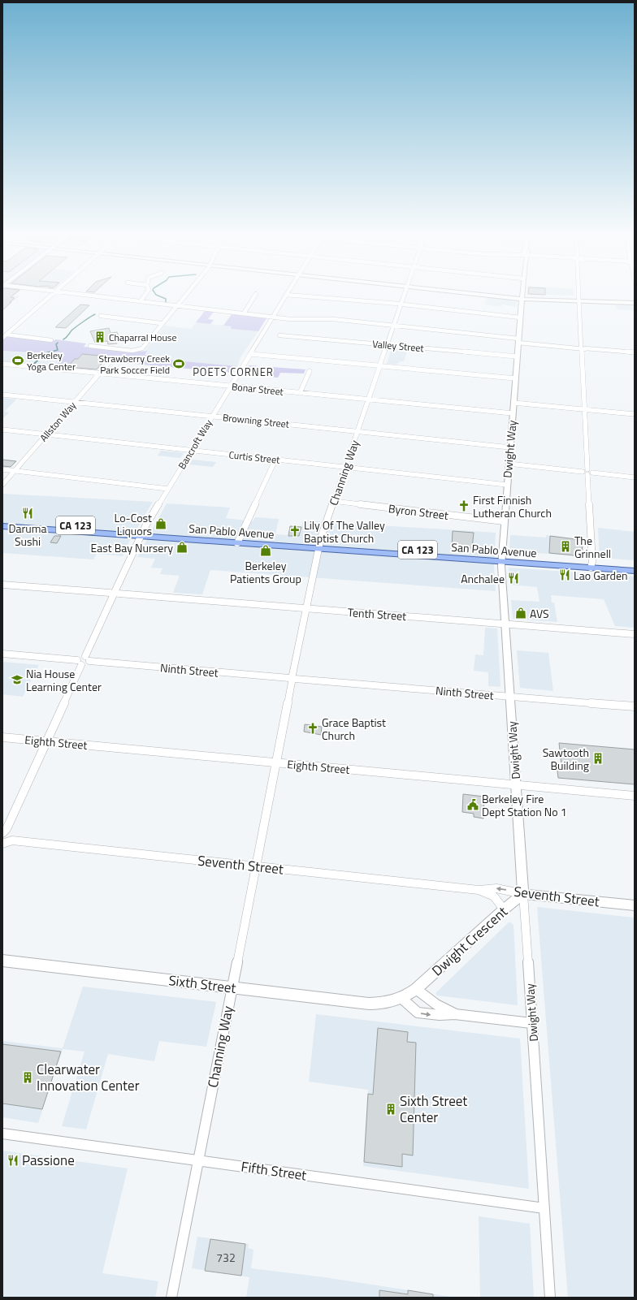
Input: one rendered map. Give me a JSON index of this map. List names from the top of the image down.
{
  "streets": {
    "main road": ["CA 123", "San Pablo Avenue"],
    "street": [
      "Valley Street",
      "Bonar Street",
      "Browning Street",
      "Allston Way",
      "Bancroft Way",
      "Dwight Way",
      "Curtis Street",
      "Channing Way",
      "Byron Street",
      "Tenth Street",
      "Ninth Street",
      "Eighth Street",
      "Seventh Street",
      "Dwight Crescent",
      "Sixth Street",
      "Fifth Street"
    ]
  },
  "crossings": [
    ["Valley Street", "Dwight Way"],
    ["Valley Street", "Channing Way"],
    ["Bonar Street", "Allston Way"],
    ["Bonar Street", "Bancroft Way"],
    ["Bonar Street", "Dwight Way"],
    ["Bonar Street", "Channing Way"],
    ["Browning Street", "Allston Way"],
    ["Browning Street", "Bancroft Way"],
    ["Browning Street", "Dwight Way"],
    ["Browning Street", "Channing Way"],
    ["Allston Way", "Curtis Street"],
    ["Bancroft Way", "Curtis Street"],
    ["Bancroft Way", "San Pablo Avenue"],
    ["Bancroft Way", "Tenth Street"],
    ["Bancroft Way", "Ninth Street"],
    ["Dwight Way", "Curtis Street"],
    ["Dwight Way", "Byron Street"],
    ["Dwight Way", "San Pablo Avenue"],
    ["Dwight Way", "Tenth Street"],
    ["Dwight Way", "Ninth Street"],
    ["Dwight Way", "Eighth Street"],
    ["Dwight Way", "Seventh Street"],
    ["Dwight Way", "Dwight Crescent"],
    ["Dwight Way", "Fifth Street"],
    ["Curtis Street", "Channing Way"],
    ["Channing Way", "Byron Street"],
    ["Channing Way", "San Pablo Avenue"],
    ["Channing Way", "Tenth Street"],
    ["Channing Way", "Ninth Street"],
    ["Channing Way", "Eighth Street"],
    ["Channing Way", "Seventh Street"],
    ["Channing Way", "Sixth Street"],
    ["Channing Way", "Fifth Street"],
    ["Seventh Street", "Dwight Crescent"],
    ["Dwight Crescent", "Sixth Street"]
  ],
  "districts": ["POETS CORNER"],
  "places": {
    "building": [
      "Chaparral House",
      "The Grinnell",
      "Sawtooth Building",
      "Clearwater Innovation Center",
      "Sixth Street Center"
    ],
    "sports": ["Berkeley Yoga Center", "Strawberry Creek Park Soccer Field"],
    "church": ["First Finnish Lutheran Church", "Lily Of The Valley Baptist Church", "Grace Baptist Church"],
    "restaurant": [
      "Daruma Sushi",
      "Lao Garden",
      "Anchalee",
      "Passione"
    ],
    "shop": [
      "Lo-Cost Liquors",
      "East Bay Nursery",
      "Berkeley Patients Group",
      "AVS"
    ],
    "school or university": ["Nia House Learning Center"],
    "public building": ["Berkeley Fire Dept Station No 1"]
  },
  "house_numbers": ["732"]
}
